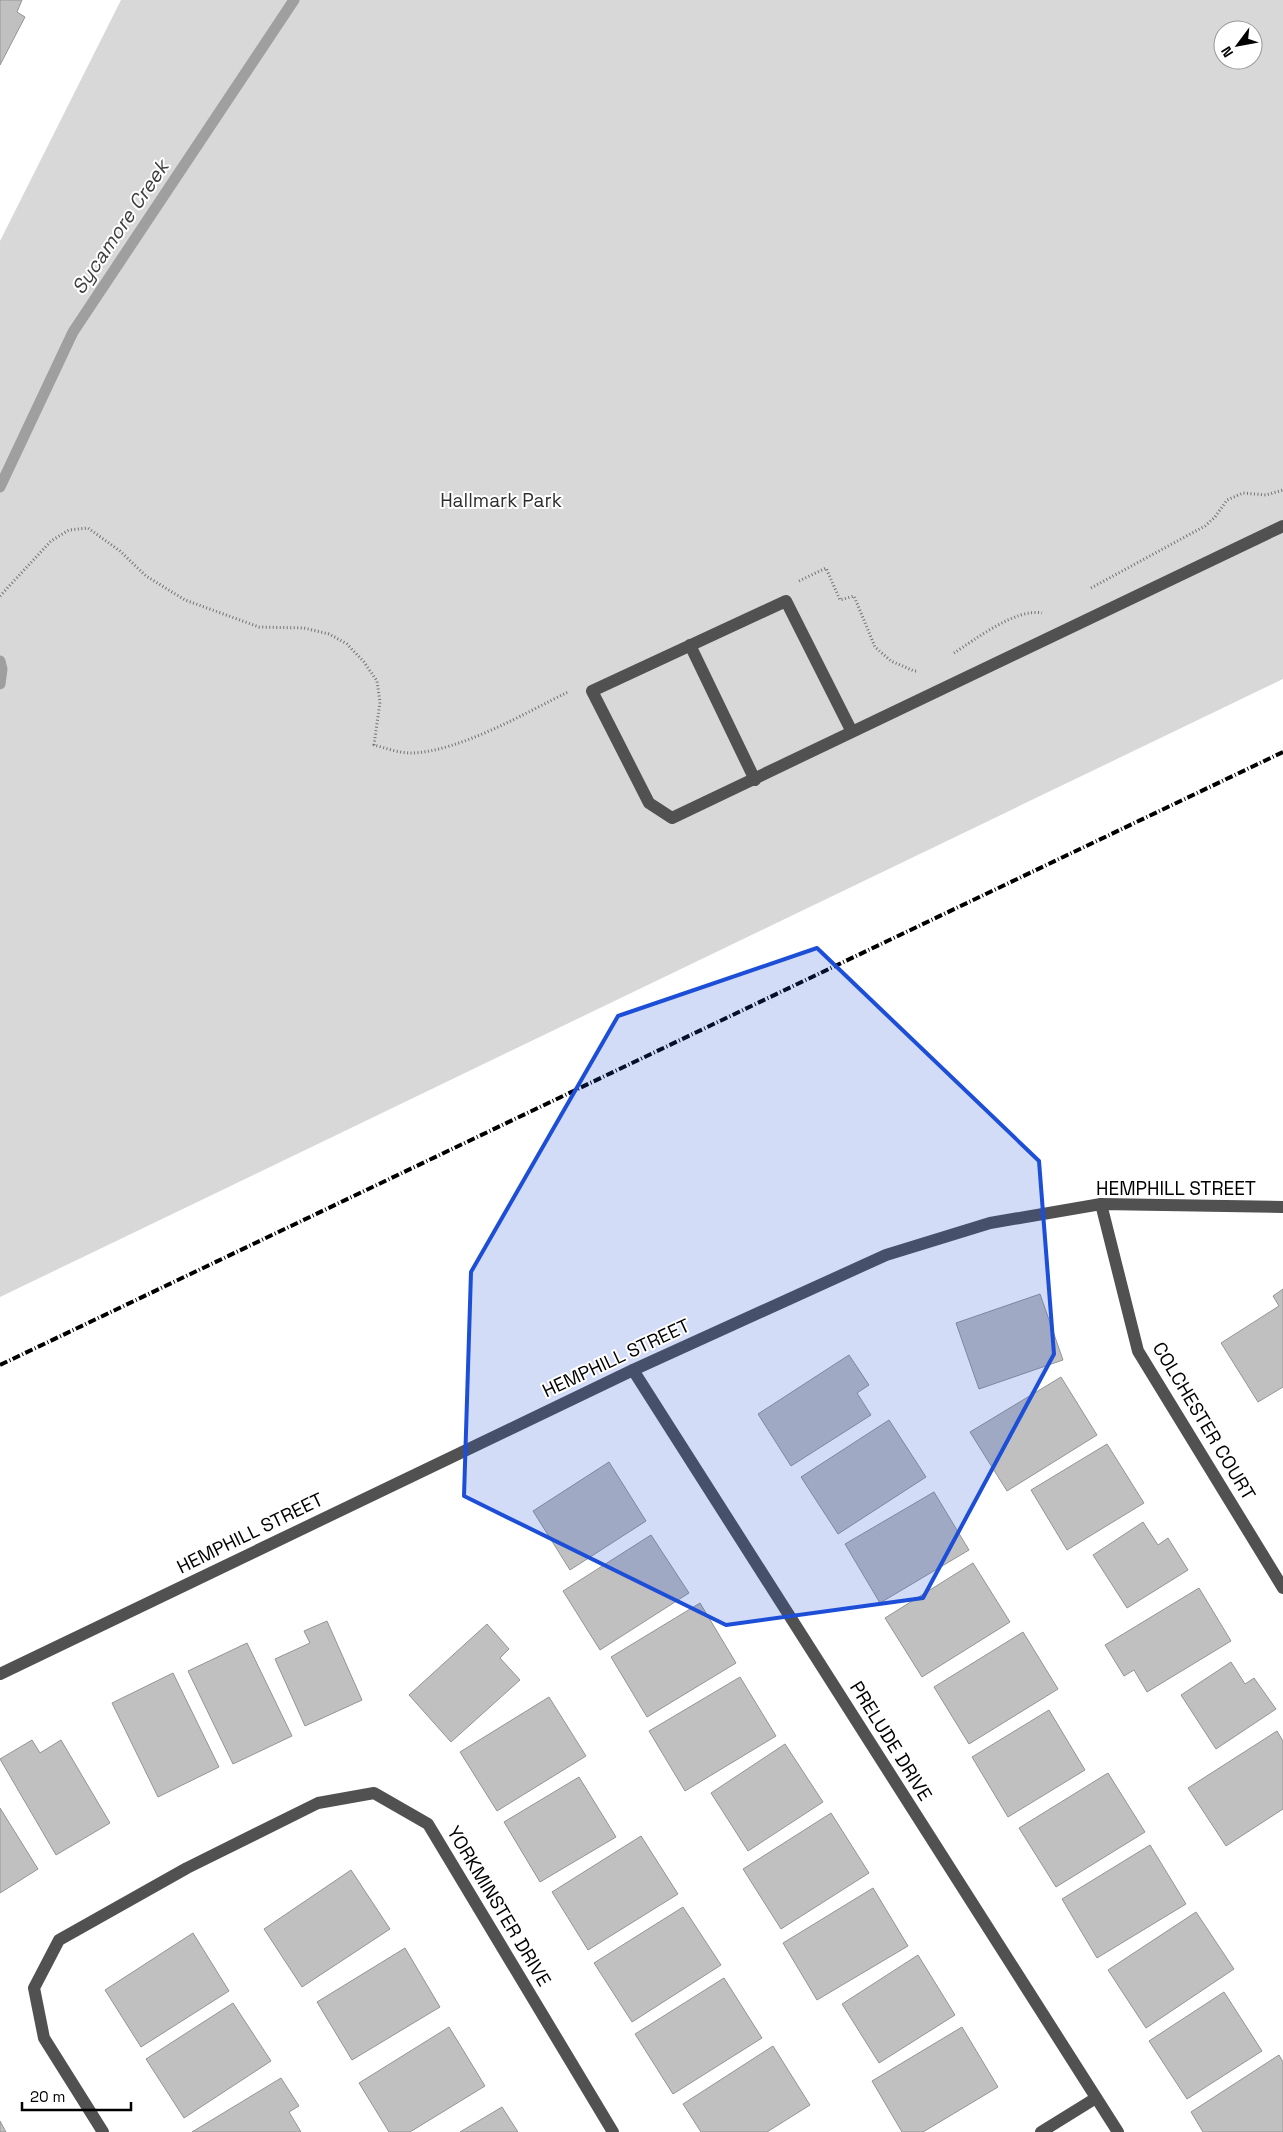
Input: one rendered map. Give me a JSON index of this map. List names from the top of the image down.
{
  "streets": {
    "street": [
      "HEMPHILL STREET",
      "COLCHESTER COURT",
      "PRELUDE DRIVE",
      "YORKMINSTER DRIVE"
    ]
  },
  "crossings": [
    ["HEMPHILL STREET", "COLCHESTER COURT"],
    ["HEMPHILL STREET", "PRELUDE DRIVE"]
  ],
  "water": ["Sycamore Creek"],
  "parks": ["Hallmark Park"],
  "scale_bar": "20 m",
  "north": "bottom left"
}
